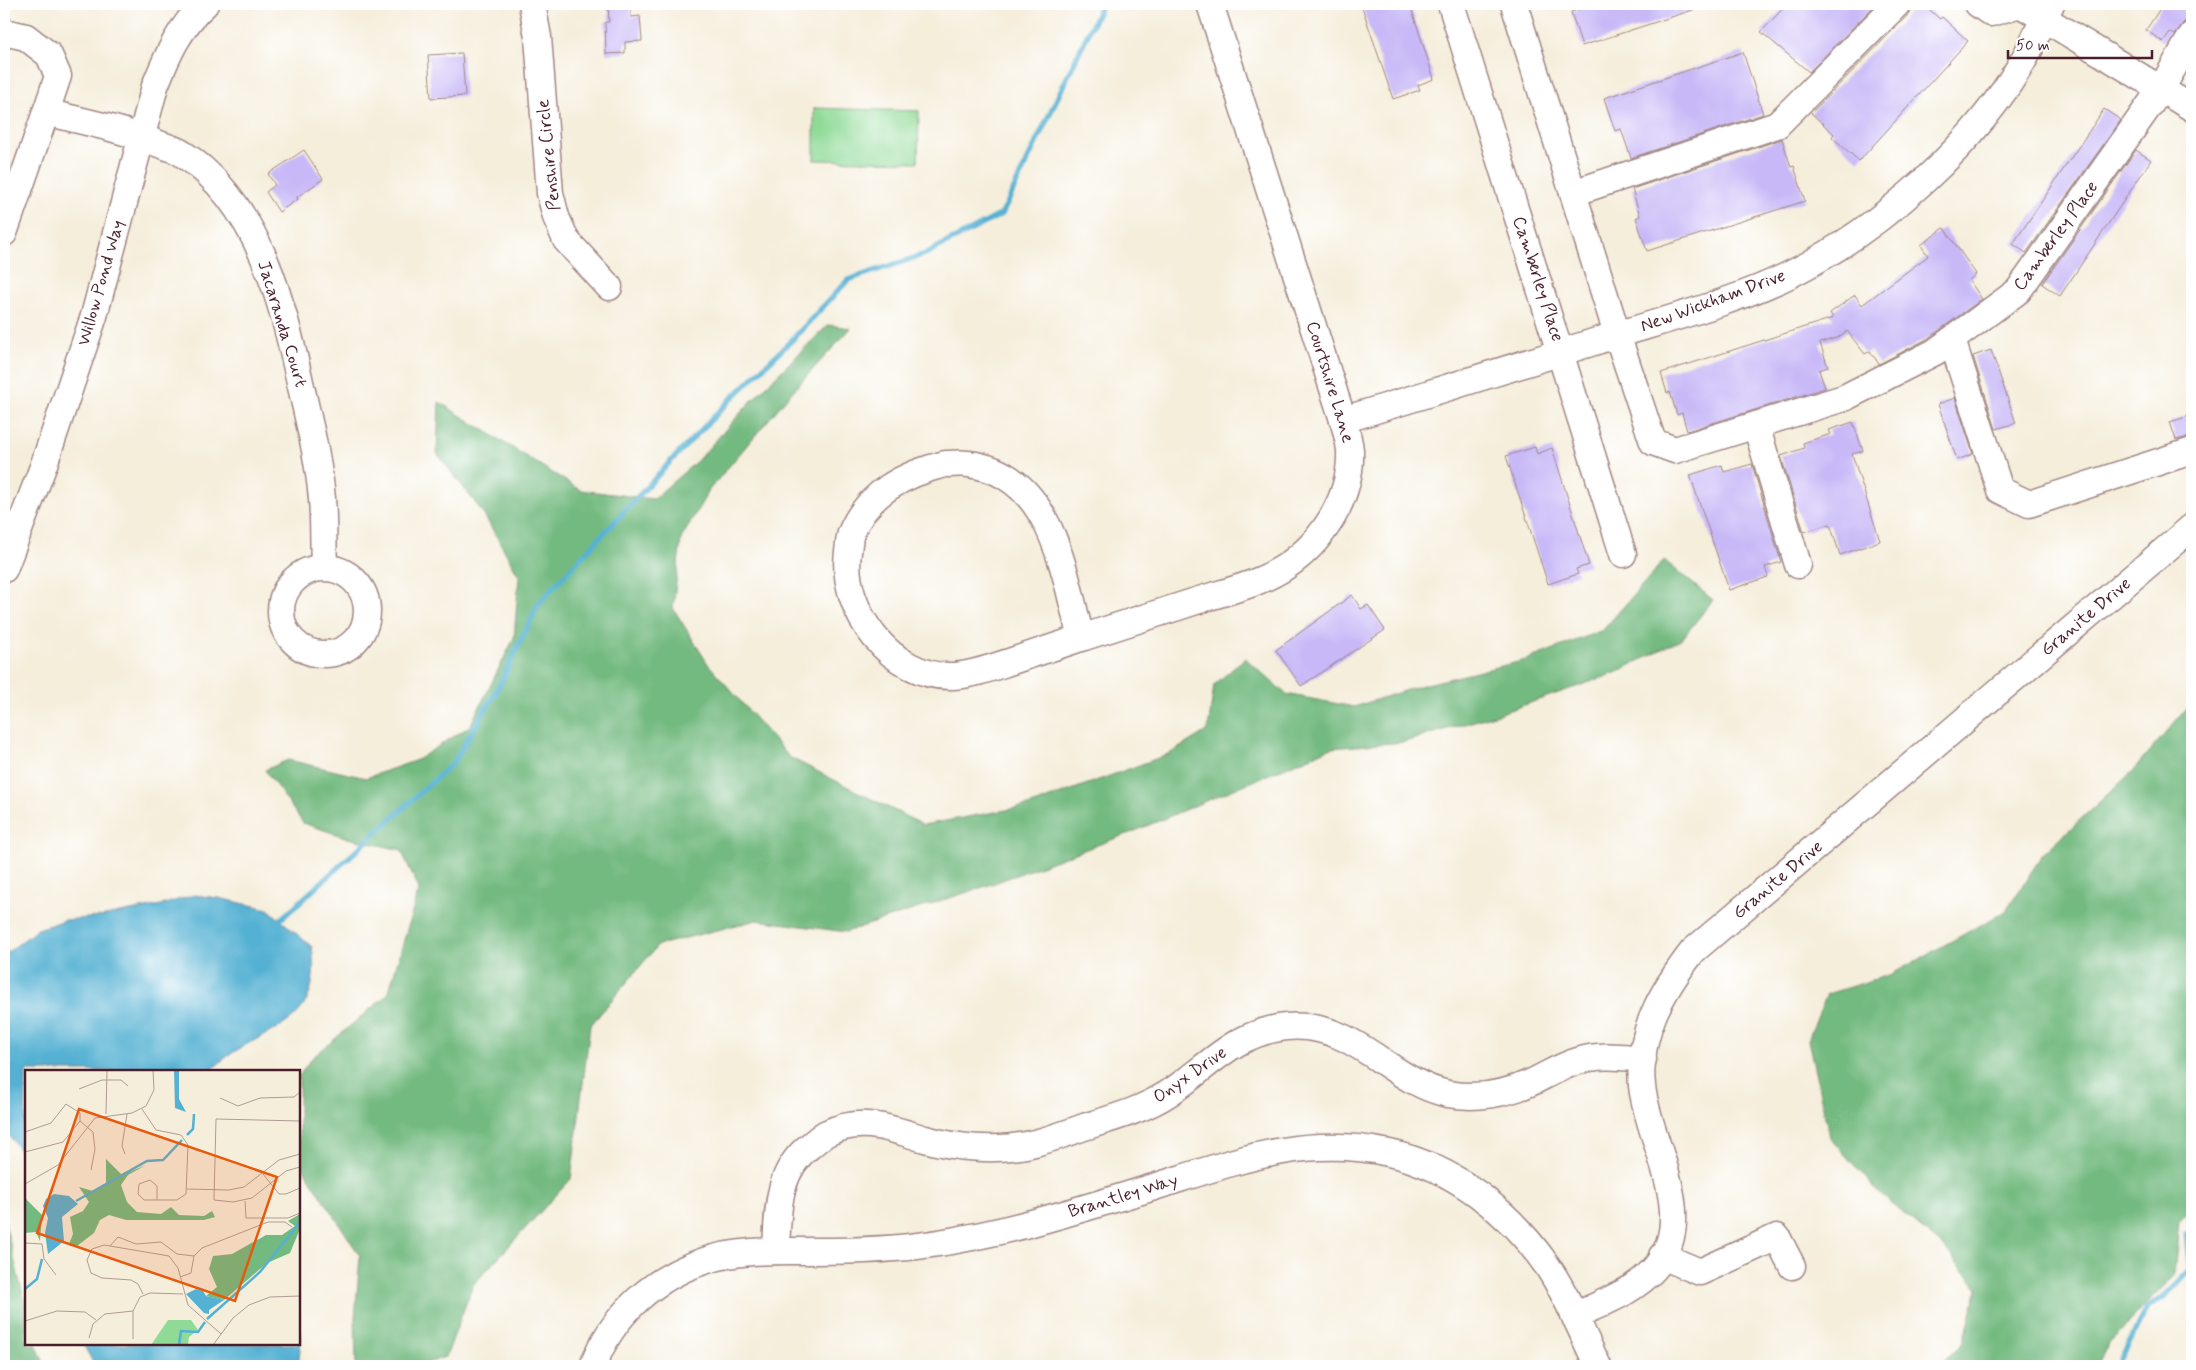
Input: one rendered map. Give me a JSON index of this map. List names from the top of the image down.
{
  "streets": {
    "street": [
      "Penshire Circle",
      "Camberley Place",
      "Willow Pond Way",
      "New Wickham Drive",
      "Jacaranda Court",
      "Courtshire Lane",
      "Granite Drive",
      "Onyx Drive",
      "Brantley Way"
    ]
  },
  "crossings": [
    ["Camberley Place", "New Wickham Drive"],
    ["Willow Pond Way", "Jacaranda Court"],
    ["New Wickham Drive", "Courtshire Lane"],
    ["Granite Drive", "Onyx Drive"],
    ["Granite Drive", "Brantley Way"],
    ["Onyx Drive", "Brantley Way"]
  ],
  "scale_bar": "50 m"
}
